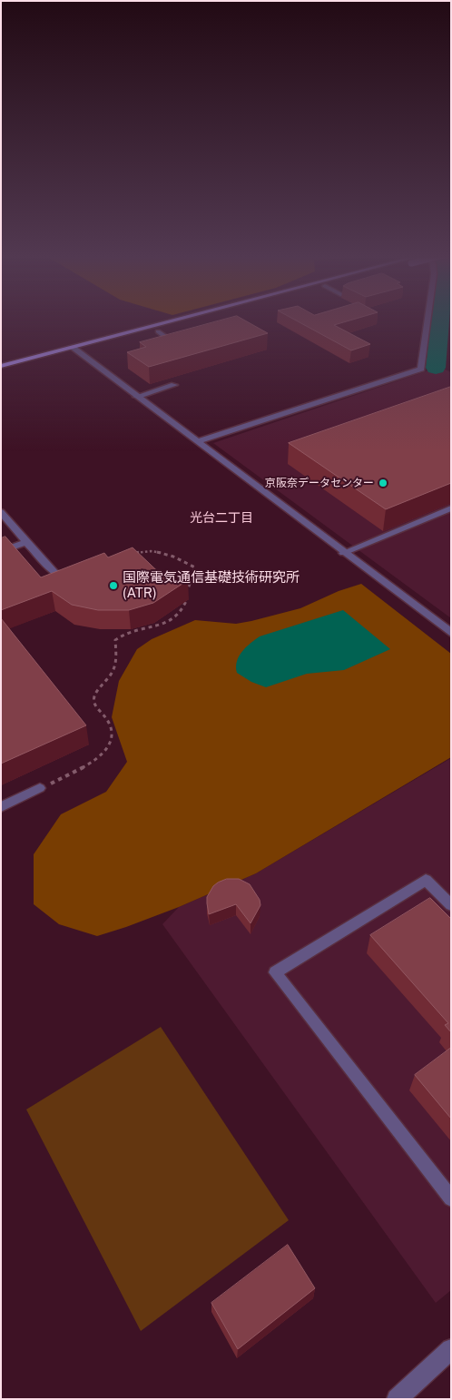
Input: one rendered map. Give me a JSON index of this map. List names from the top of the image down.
{
  "districts": ["光台二丁目"],
  "places": ["京阪奈データセンター", "国際電気通信基礎技術研究所 (ATR)"]
}
